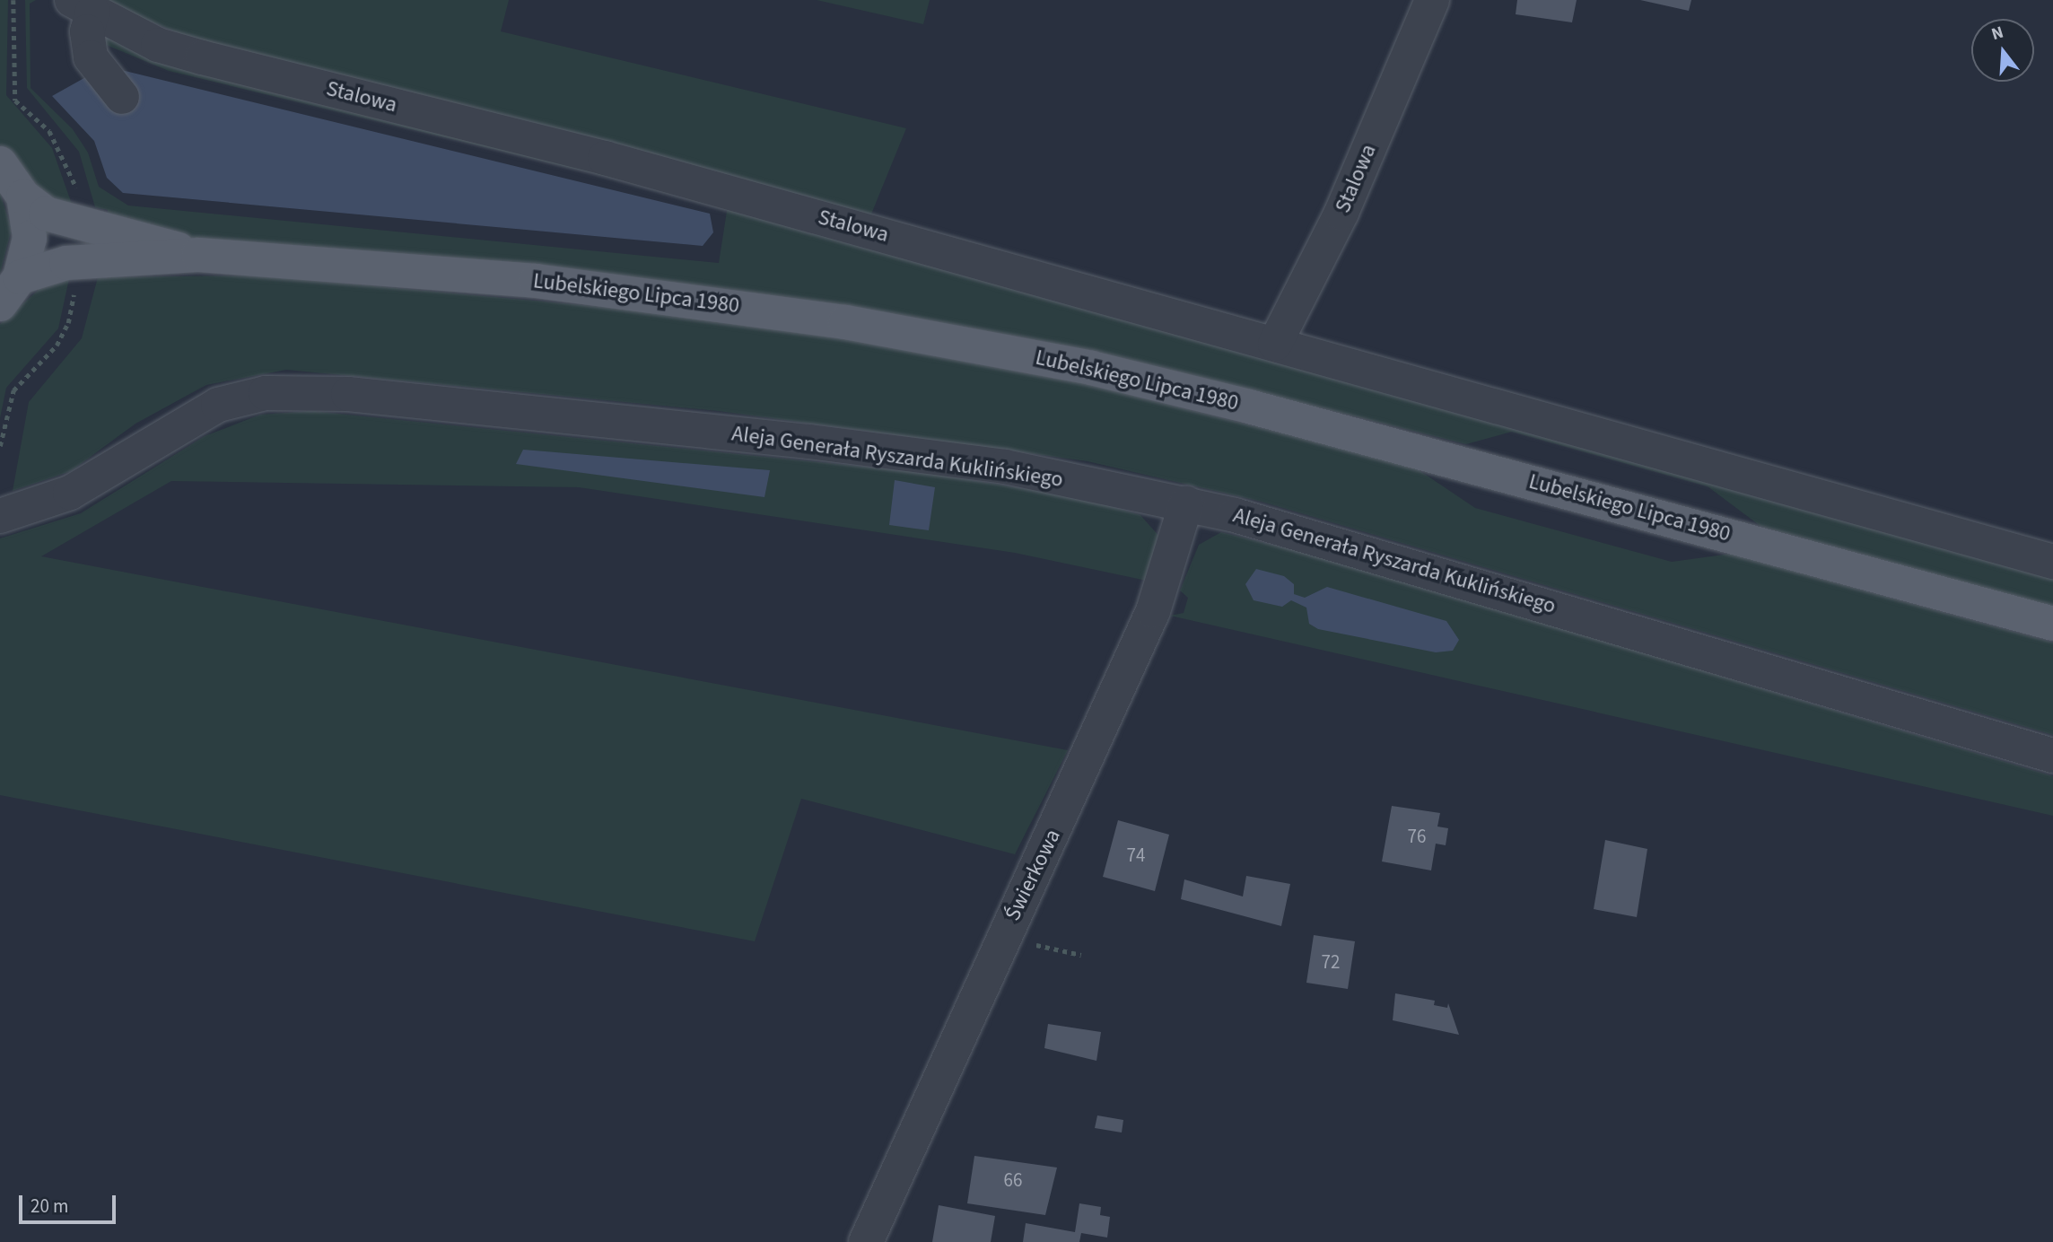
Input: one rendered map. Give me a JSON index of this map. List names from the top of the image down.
{
  "streets": {
    "main road": ["Lubelskiego Lipca 1980"],
    "street": ["Stalowa", "Aleja Generała Ryszarda Kuklińskiego", "Świerkowa"]
  },
  "crossings": [
    ["Aleja Generała Ryszarda Kuklińskiego", "Świerkowa"]
  ],
  "house_numbers": [
    "76",
    "74",
    "72",
    "66"
  ],
  "scale_bar": "20 m",
  "north": "top"
}
